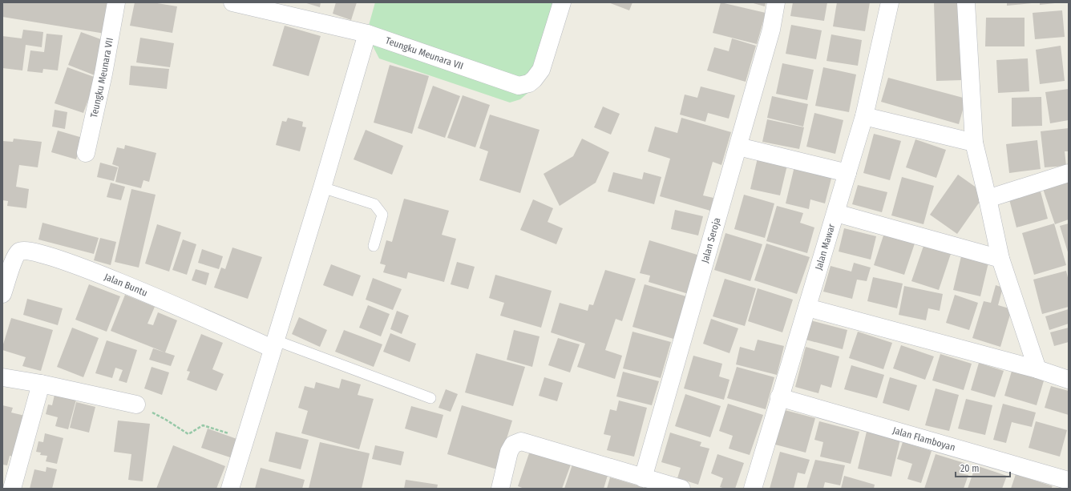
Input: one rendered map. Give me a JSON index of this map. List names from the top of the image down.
{
  "streets": {
    "street": [
      "Teungku Meunara VII",
      "Jalan Seroja",
      "Jalan Mawar",
      "Jalan Buntu",
      "Jalan Flamboyan"
    ]
  },
  "crossings": [
    ["Jalan Mawar", "Jalan Flamboyan"]
  ],
  "scale_bar": "20 m"
}
